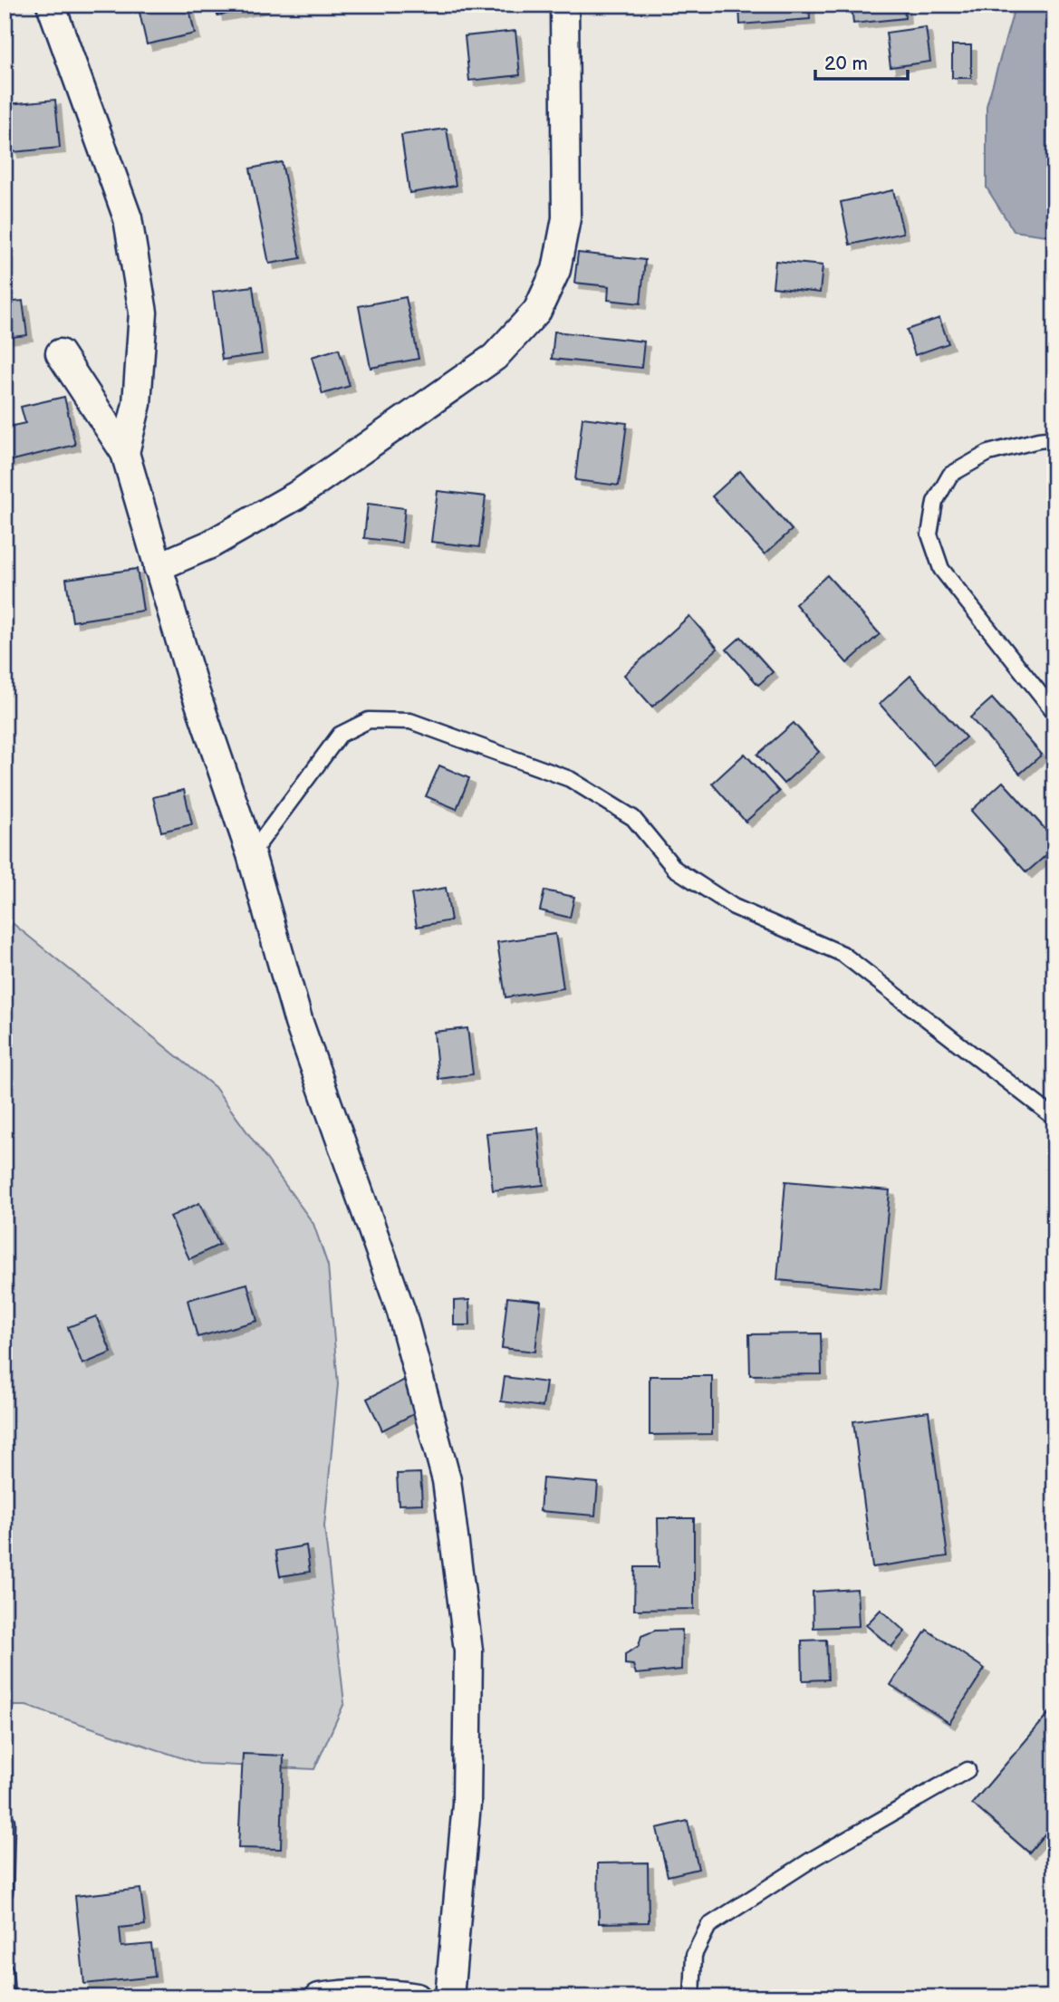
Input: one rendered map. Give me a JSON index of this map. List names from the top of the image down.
{
  "scale_bar": "20 m"
}
